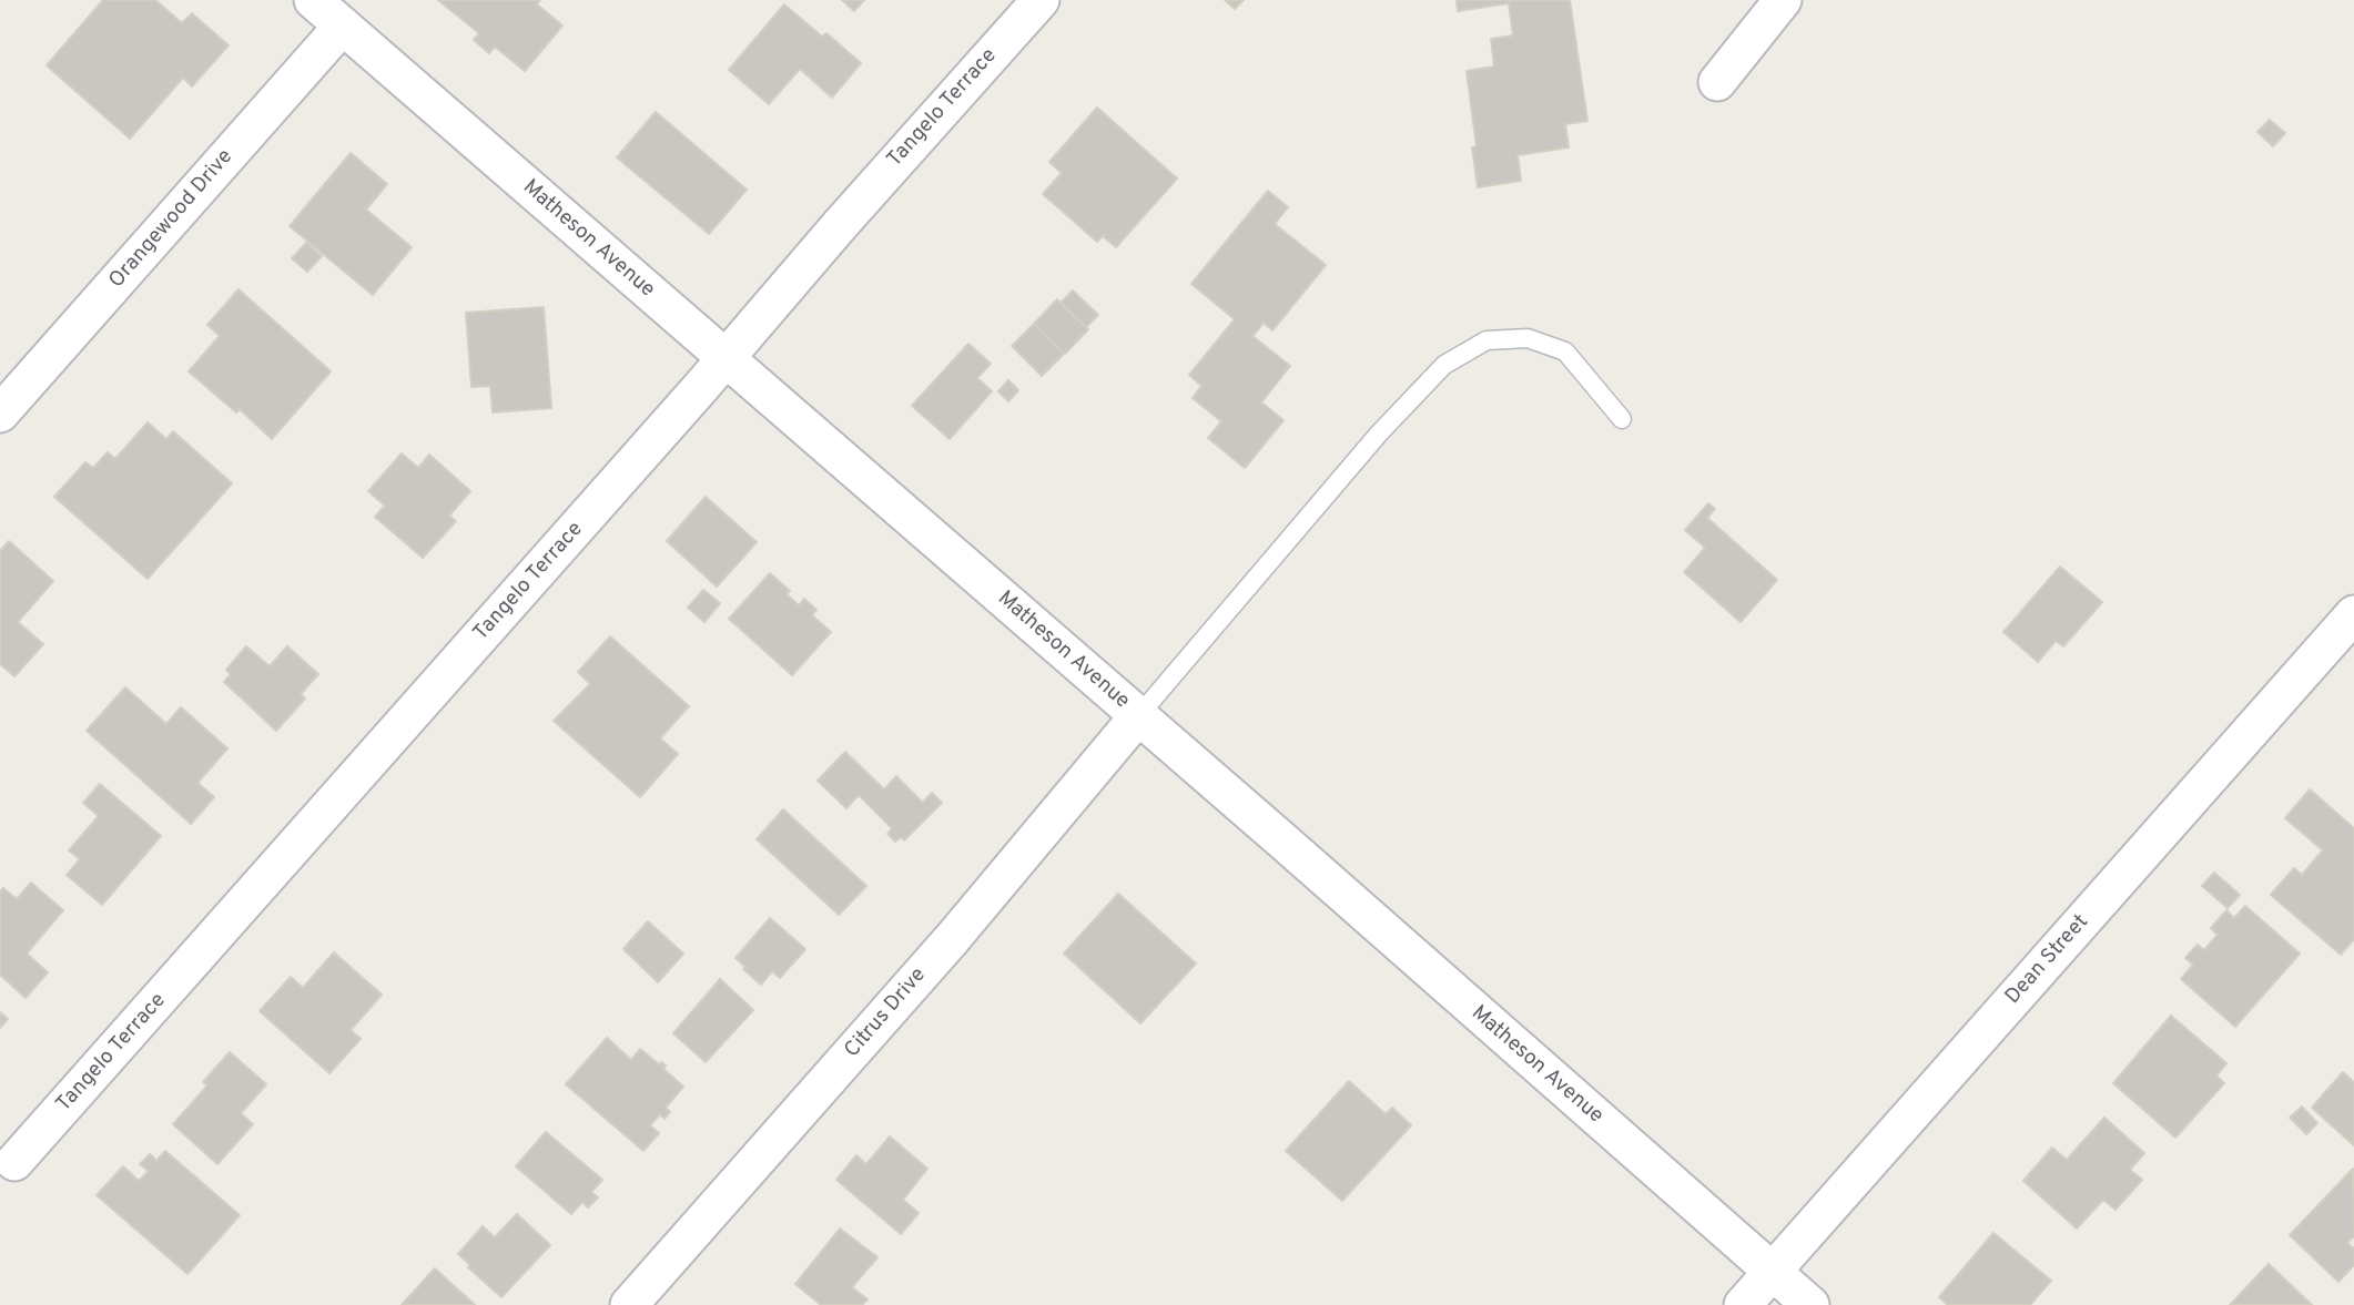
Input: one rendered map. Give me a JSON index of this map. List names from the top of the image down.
{
  "streets": {
    "street": [
      "Tangelo Terrace",
      "Orangewood Drive",
      "Matheson Avenue",
      "Dean Street",
      "Citrus Drive"
    ]
  },
  "crossings": [
    ["Tangelo Terrace", "Matheson Avenue"],
    ["Orangewood Drive", "Matheson Avenue"],
    ["Matheson Avenue", "Dean Street"],
    ["Matheson Avenue", "Citrus Drive"]
  ]
}
